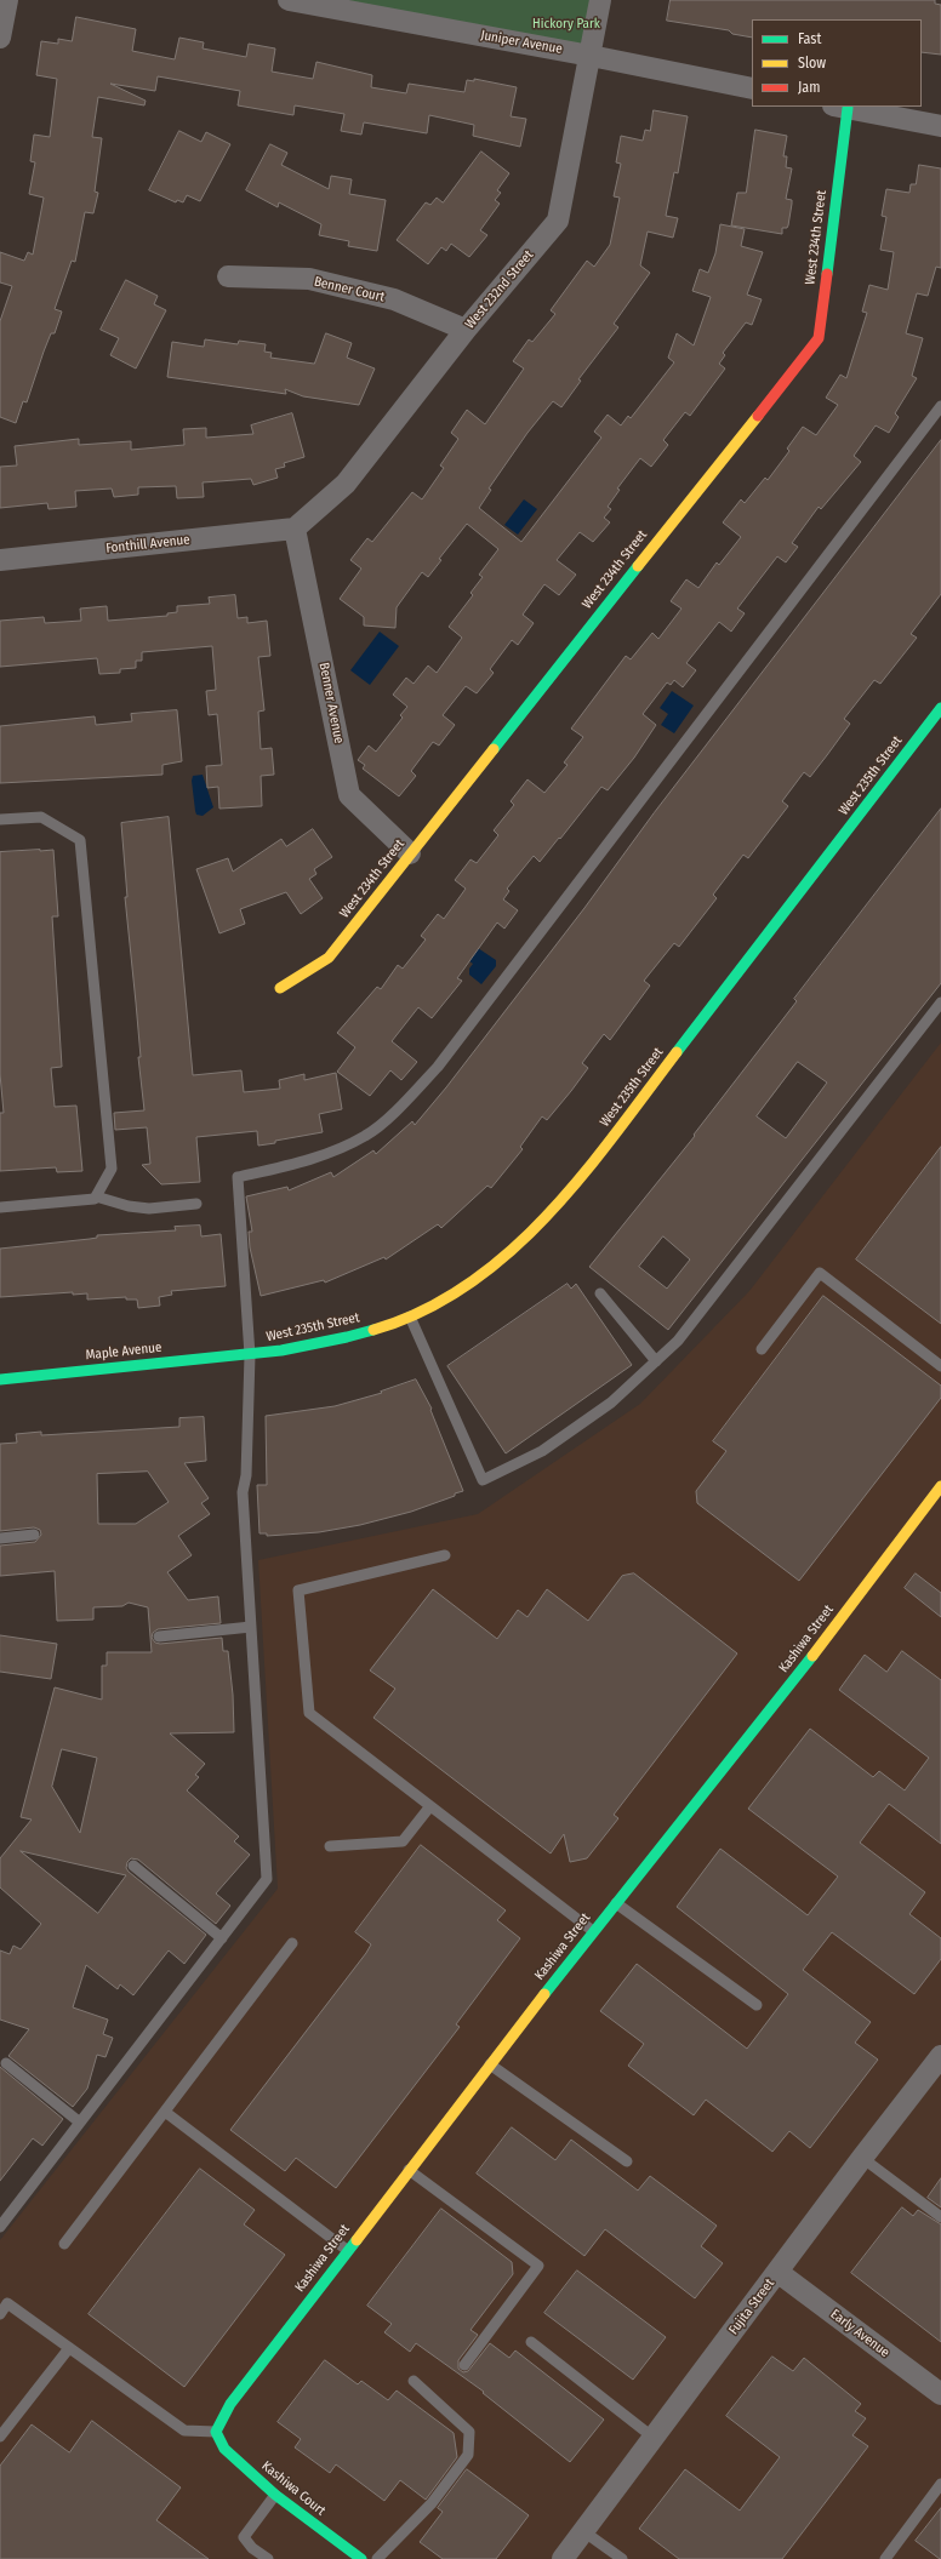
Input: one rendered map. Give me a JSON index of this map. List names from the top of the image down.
{
  "streets": {
    "street": [
      "Juniper Avenue",
      "West 234th Street",
      "Benner Court",
      "West 232nd Street",
      "Fonthill Avenue",
      "Benner Avenue",
      "West 235th Street",
      "Maple Avenue",
      "Kashiwa Street",
      "Fujita Street",
      "Early Avenue",
      "Kashiwa Court"
    ]
  },
  "crossings": [
    ["Juniper Avenue", "West 232nd Street"],
    ["West 234th Street", "Benner Avenue"],
    ["Benner Court", "West 232nd Street"],
    ["West 232nd Street", "Fonthill Avenue"],
    ["West 232nd Street", "Benner Avenue"],
    ["Fonthill Avenue", "Benner Avenue"],
    ["West 235th Street", "Maple Avenue"],
    ["Kashiwa Street", "Kashiwa Court"],
    ["Fujita Street", "Early Avenue"]
  ],
  "parks": ["Hickory Park"],
  "legend": ["Fast", "Slow", "Jam"]
}
